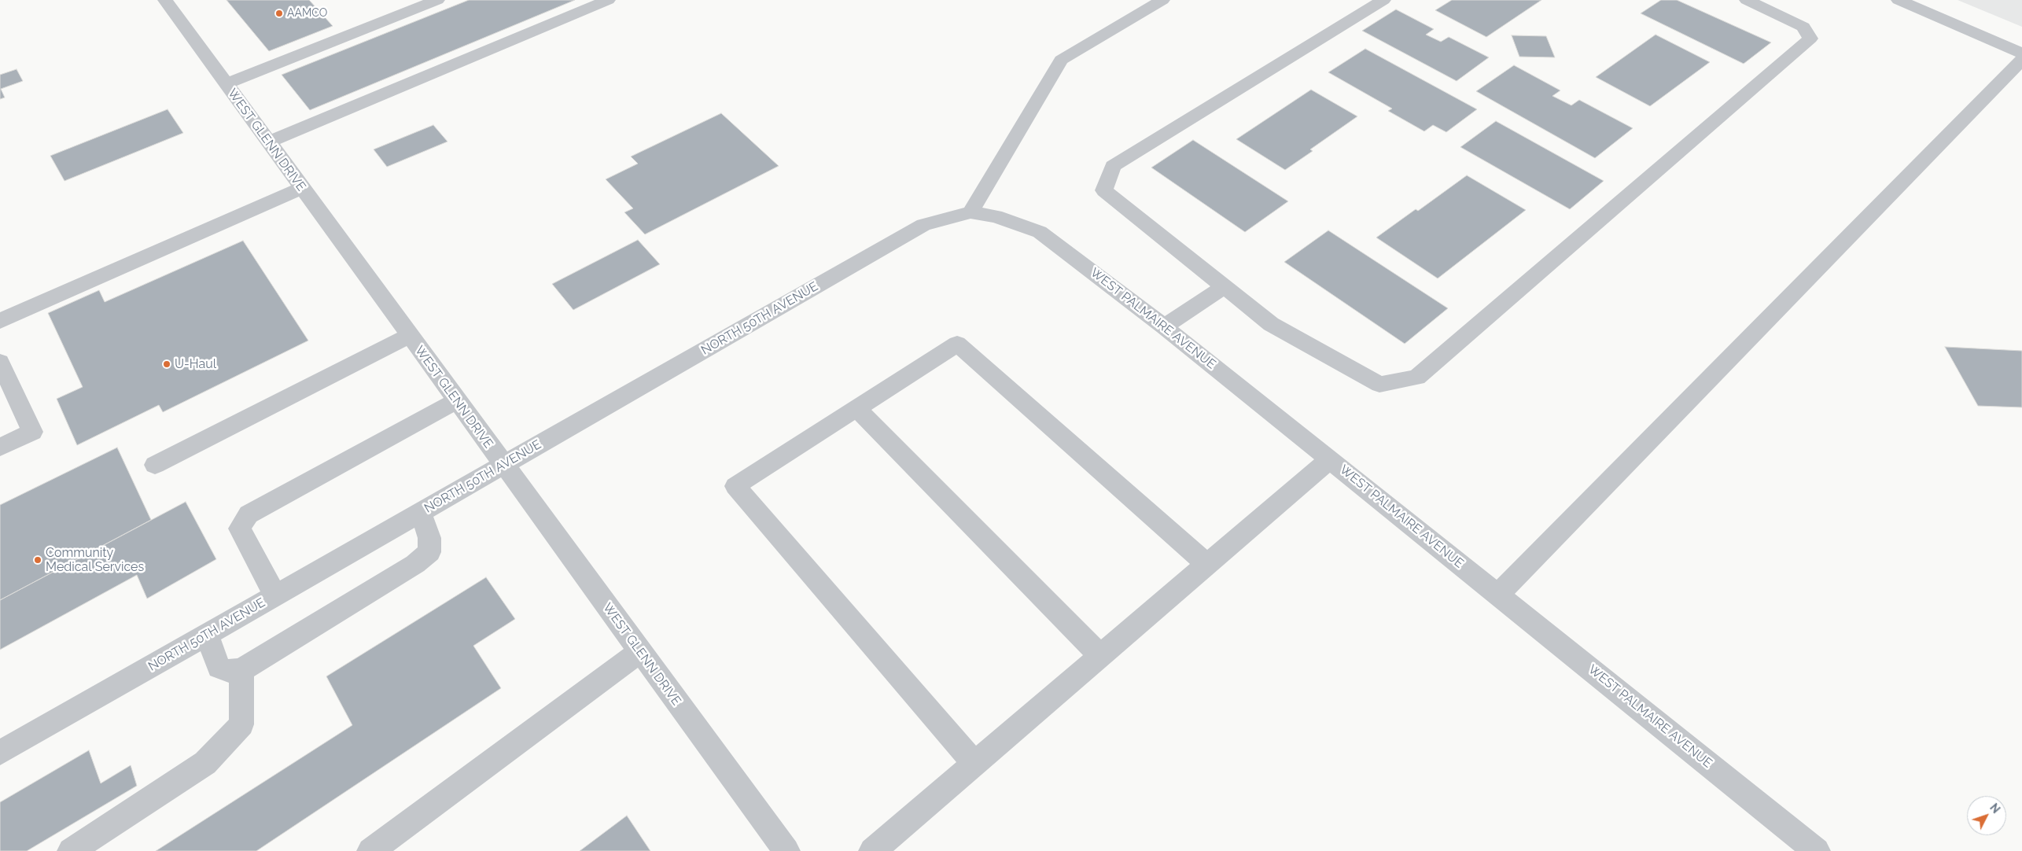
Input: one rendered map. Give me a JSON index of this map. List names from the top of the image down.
{
  "streets": {
    "street": ["WEST GLENN DRIVE", "NORTH 50TH AVENUE", "WEST PALMAIRE AVENUE"]
  },
  "crossings": [
    ["WEST GLENN DRIVE", "NORTH 50TH AVENUE"],
    ["NORTH 50TH AVENUE", "WEST PALMAIRE AVENUE"]
  ],
  "places": ["AAMCO", "U-Haul", "Community Medical Services"],
  "north": "top right"
}
